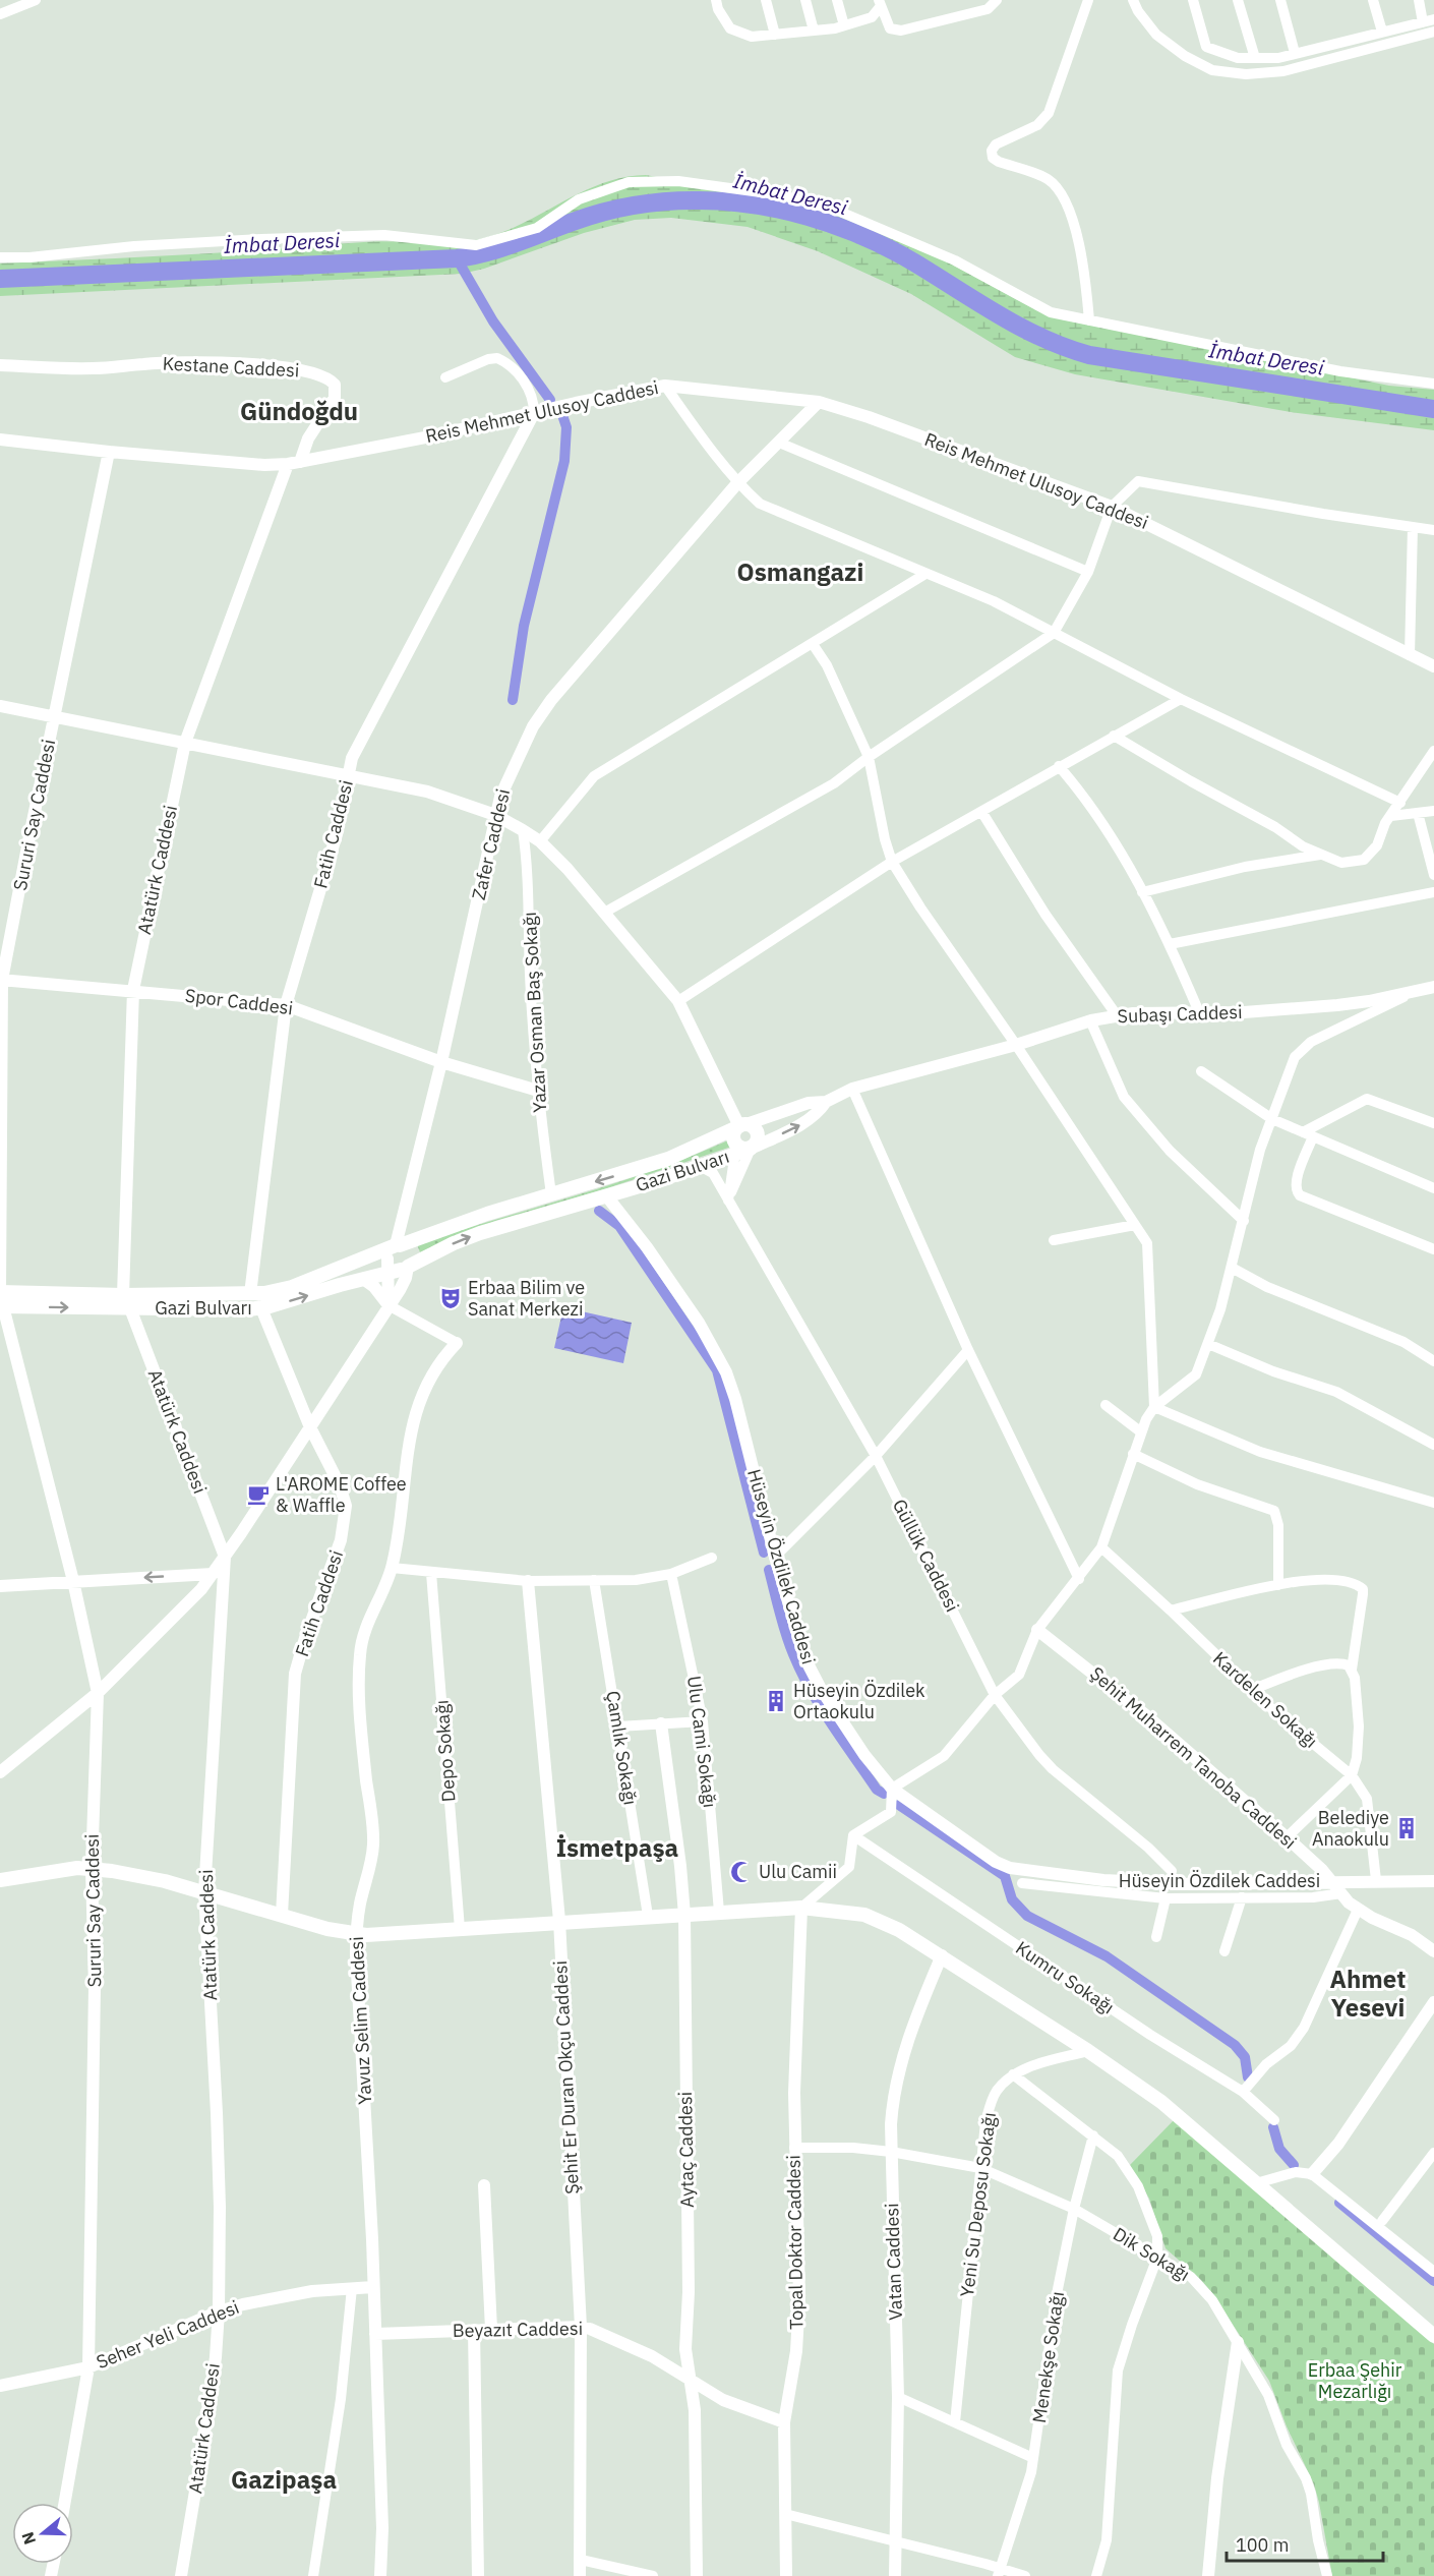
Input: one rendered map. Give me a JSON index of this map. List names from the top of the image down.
{
  "streets": {
    "main road": ["Gazi Bulvarı"],
    "street": [
      "Kestane Caddesi",
      "Reis Mehmet Ulusoy Caddesi",
      "Sururi Say Caddesi",
      "Fatih Caddesi",
      "Zafer Caddesi",
      "Atatürk Caddesi",
      "Spor Caddesi",
      "Yazar Osman Baş Sokağı",
      "Subaşı Caddesi",
      "Güllük Caddesi",
      "Hüseyin Özdilek Caddesi",
      "Kardelen Sokağı",
      "Ulu Cami Sokağı",
      "Çamlık Sokağı",
      "Depo Sokağı",
      "Şehit Muharrem Tanoba Caddesi",
      "Kumru Sokağı",
      "Yavuz Selim Caddesi",
      "Şehit Er Duran Okçu Caddesi",
      "Aytaç Caddesi",
      "Yeni Su Deposu Sokağı",
      "Topal Doktor Caddesi",
      "Dik Sokağı",
      "Vatan Caddesi",
      "Beyazıt Caddesi",
      "Seher Yeli Caddesi",
      "Menekşe Sokağı"
    ]
  },
  "crossings": [
    ["Kestane Caddesi", "Reis Mehmet Ulusoy Caddesi"],
    ["Kestane Caddesi", "Atatürk Caddesi"],
    ["Reis Mehmet Ulusoy Caddesi", "Sururi Say Caddesi"],
    ["Reis Mehmet Ulusoy Caddesi", "Fatih Caddesi"],
    ["Reis Mehmet Ulusoy Caddesi", "Zafer Caddesi"],
    ["Reis Mehmet Ulusoy Caddesi", "Atatürk Caddesi"],
    ["Sururi Say Caddesi", "Spor Caddesi"],
    ["Sururi Say Caddesi", "Gazi Bulvarı"],
    ["Sururi Say Caddesi", "Seher Yeli Caddesi"],
    ["Fatih Caddesi", "Spor Caddesi"],
    ["Fatih Caddesi", "Gazi Bulvarı"],
    ["Zafer Caddesi", "Spor Caddesi"],
    ["Zafer Caddesi", "Gazi Bulvarı"],
    ["Atatürk Caddesi", "Spor Caddesi"],
    ["Atatürk Caddesi", "Gazi Bulvarı"],
    ["Atatürk Caddesi", "Seher Yeli Caddesi"],
    ["Spor Caddesi", "Yazar Osman Baş Sokağı"],
    ["Yazar Osman Baş Sokağı", "Gazi Bulvarı"],
    ["Subaşı Caddesi", "Gazi Bulvarı"],
    ["Gazi Bulvarı", "Güllük Caddesi"],
    ["Gazi Bulvarı", "Hüseyin Özdilek Caddesi"],
    ["Hüseyin Özdilek Caddesi", "Kardelen Sokağı"],
    ["Hüseyin Özdilek Caddesi", "Şehit Muharrem Tanoba Caddesi"],
    ["Yavuz Selim Caddesi", "Beyazıt Caddesi"],
    ["Yavuz Selim Caddesi", "Seher Yeli Caddesi"],
    ["Şehit Er Duran Okçu Caddesi", "Beyazıt Caddesi"],
    ["Aytaç Caddesi", "Beyazıt Caddesi"],
    ["Yeni Su Deposu Sokağı", "Dik Sokağı"],
    ["Topal Doktor Caddesi", "Dik Sokağı"],
    ["Topal Doktor Caddesi", "Beyazıt Caddesi"],
    ["Dik Sokağı", "Vatan Caddesi"],
    ["Dik Sokağı", "Menekşe Sokağı"]
  ],
  "districts": [
    "Gündoğdu",
    "Osmangazi",
    "İsmetpaşa",
    "Ahmet Yesevi",
    "Gazipaşa"
  ],
  "water": ["İmbat Deresi"],
  "parks": ["Erbaa Şehir Mezarlığı"],
  "places": {
    "theatre": ["Erbaa Bilim ve Sanat Merkezi"],
    "cafe": ["L'AROME Coffee & Waffle"],
    "building": ["Hüseyin Özdilek Ortaokulu", "Belediye Anaokulu"],
    "mosque": ["Ulu Camii"]
  },
  "scale_bar": "100 m",
  "north": "left"
}
